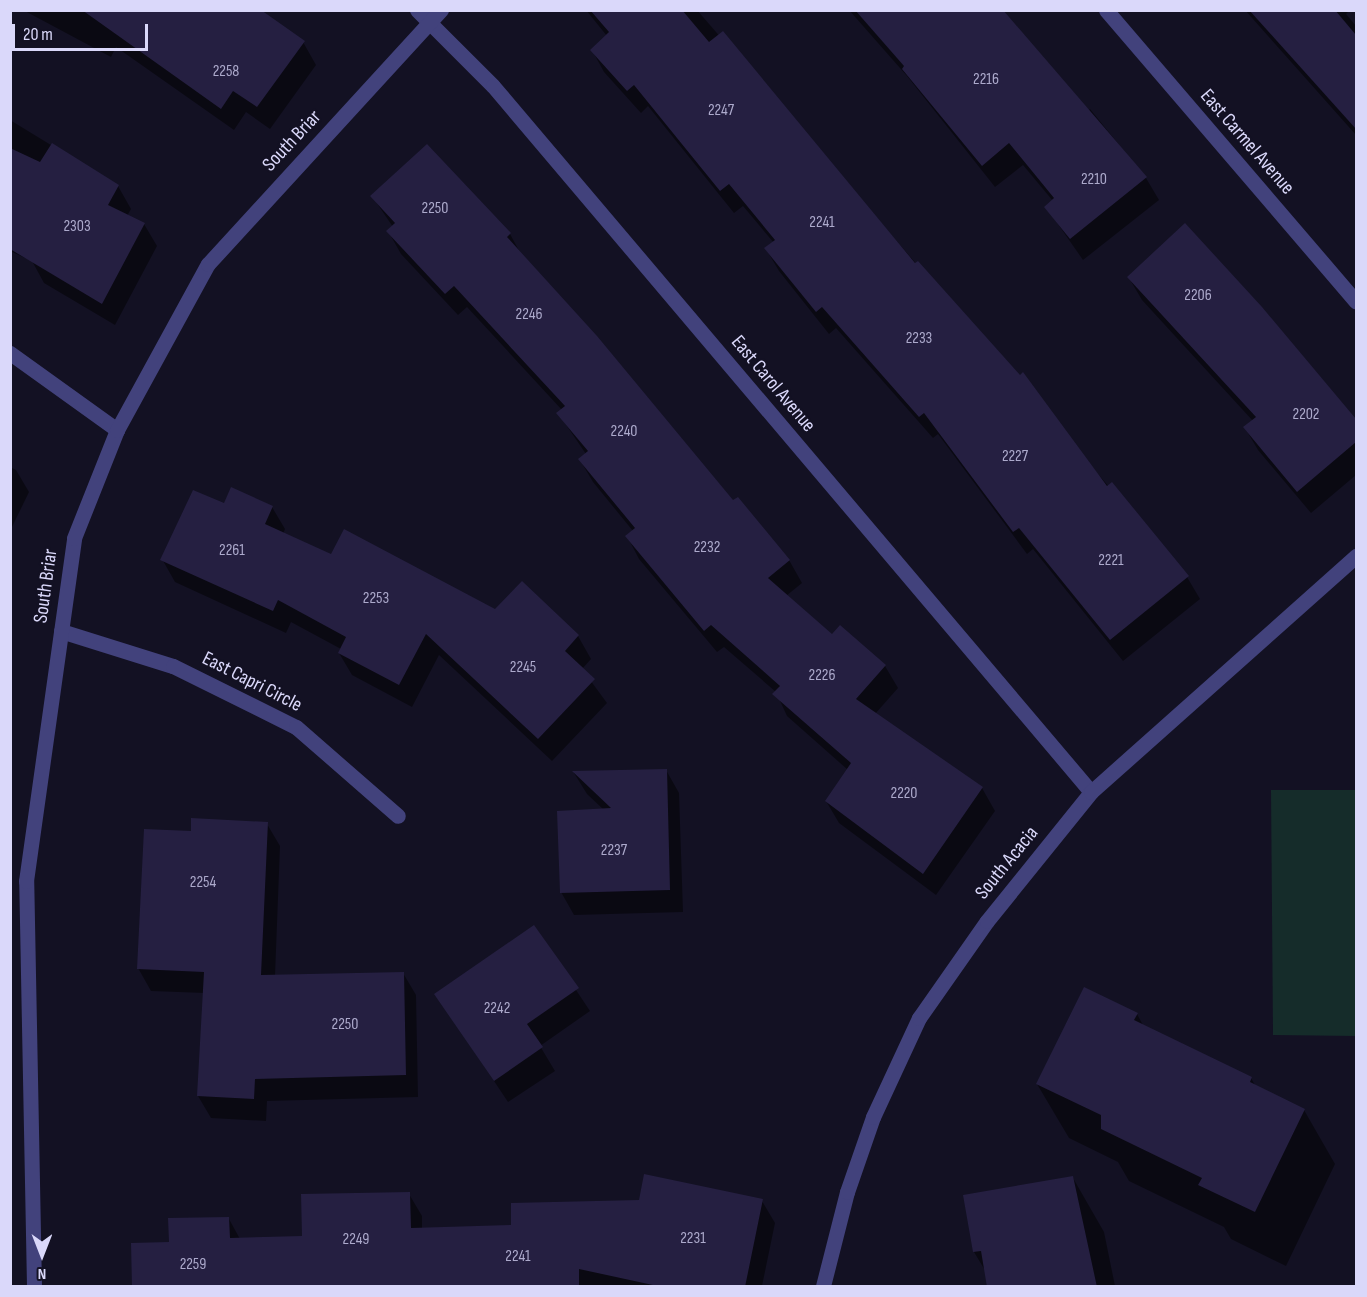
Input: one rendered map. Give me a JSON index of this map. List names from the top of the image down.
{
  "streets": {
    "street": [
      "South Briar",
      "East Carmel Avenue",
      "East Carol Avenue",
      "East Capri Circle",
      "South Acacia"
    ]
  },
  "crossings": [
    ["South Briar", "East Carol Avenue"],
    ["South Briar", "East Capri Circle"],
    ["East Carol Avenue", "South Acacia"]
  ],
  "house_numbers": [
    "2258",
    "2216",
    "2247",
    "2210",
    "2250",
    "2241",
    "2303",
    "2206",
    "2246",
    "2233",
    "2202",
    "2240",
    "2227",
    "2232",
    "2261",
    "2221",
    "2253",
    "2245",
    "2226",
    "2220",
    "2237",
    "2254",
    "2242",
    "2250",
    "2231",
    "2249",
    "2241",
    "2259"
  ],
  "scale_bar": "20 m",
  "north": "bottom"
}
